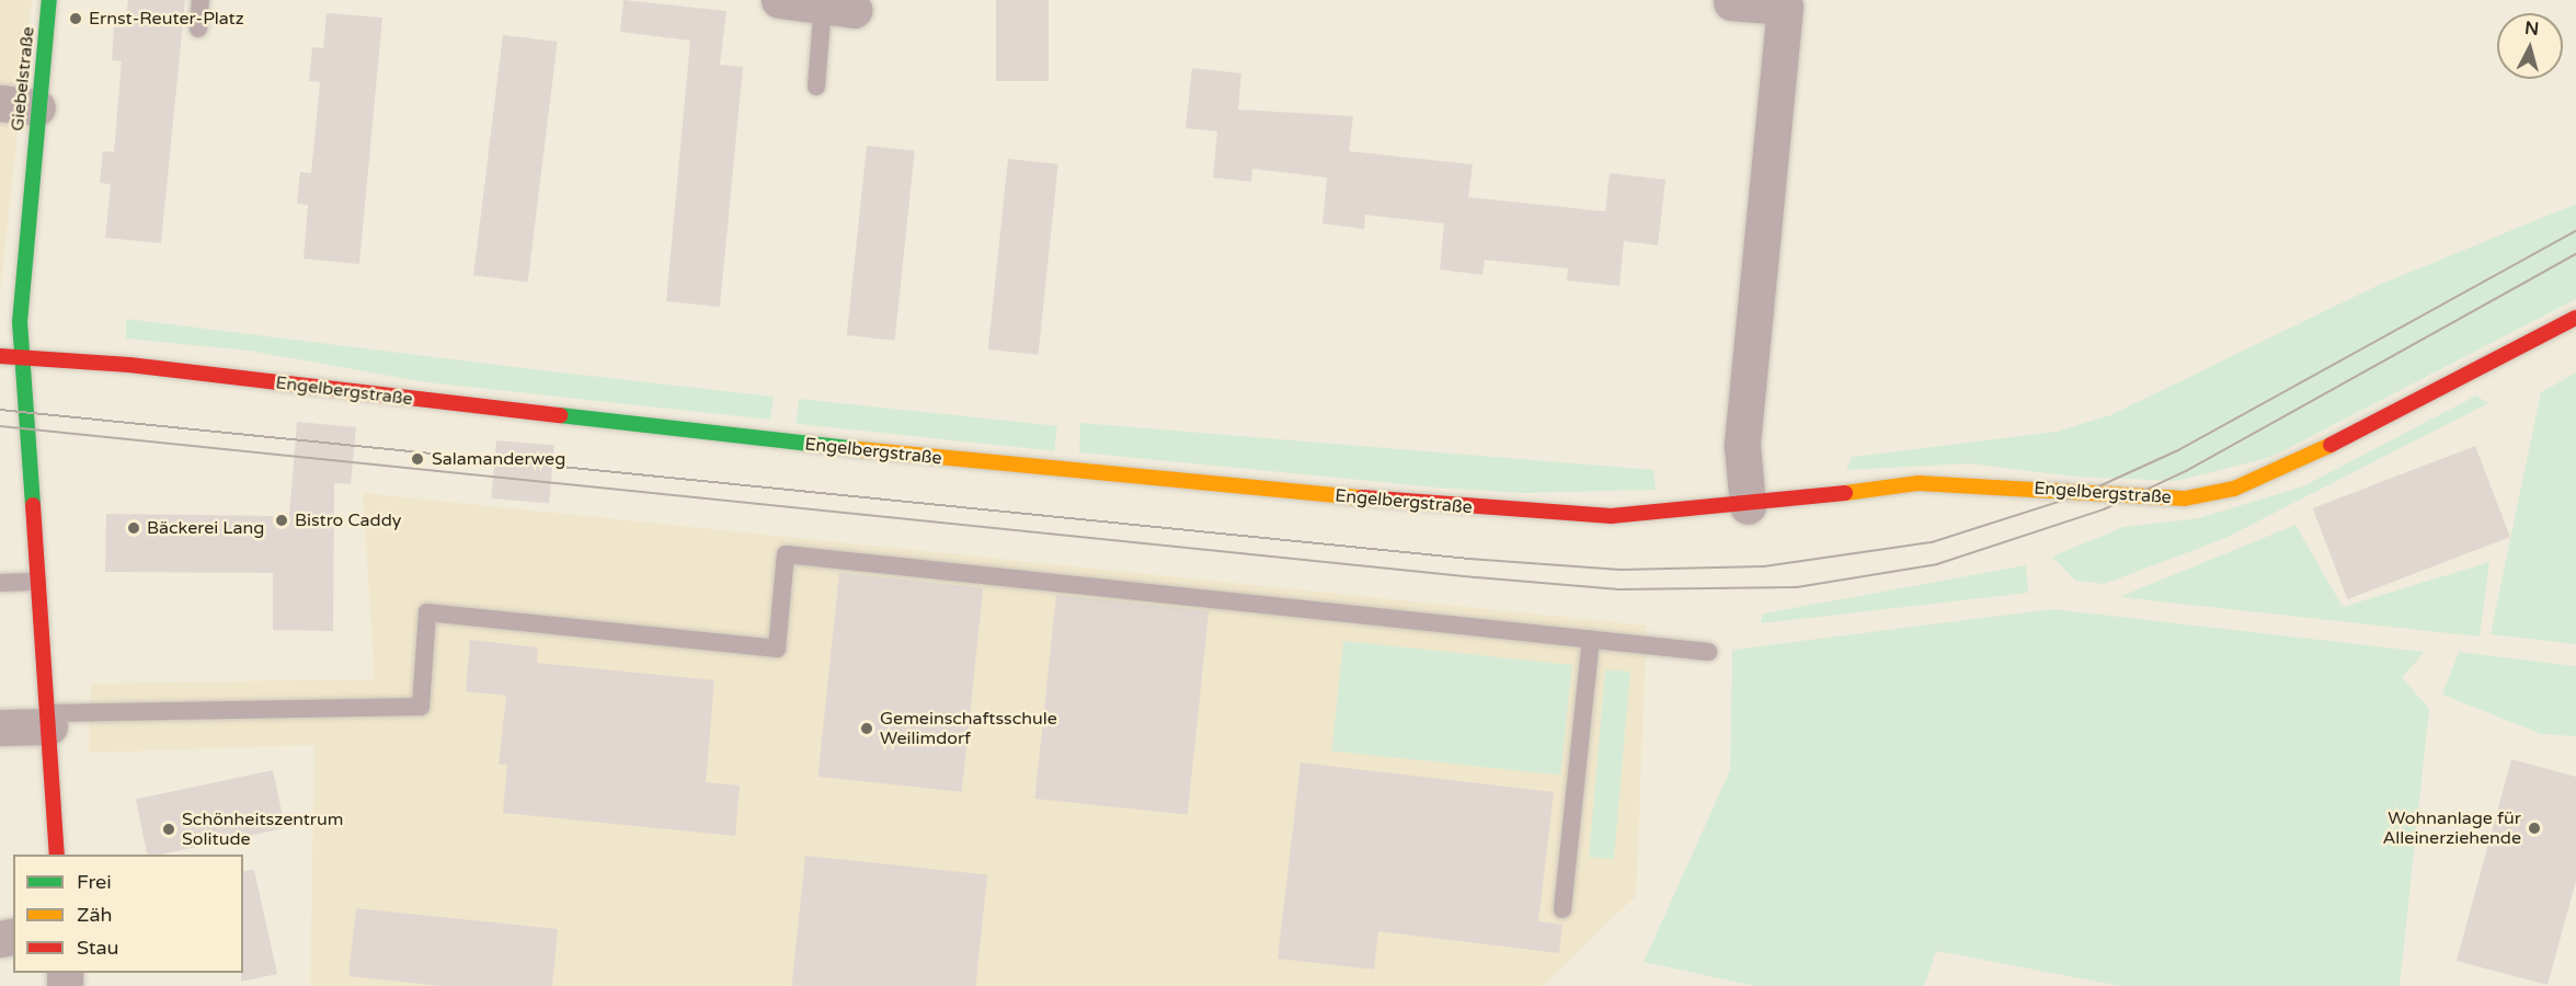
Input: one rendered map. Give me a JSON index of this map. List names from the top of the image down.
{
  "streets": {
    "main road": ["Giebelstraße", "Engelbergstraße"]
  },
  "crossings": [
    ["Giebelstraße", "Engelbergstraße"]
  ],
  "places": [
    "Ernst-Reuter-Platz",
    "Salamanderweg",
    "Bistro Caddy",
    "Bäckerei Lang",
    "Gemeinschaftsschule Weilimdorf",
    "Wohnanlage für Alleinerziehende",
    "Schönheitszentrum Solitude"
  ],
  "legend": ["Frei", "Zäh", "Stau"],
  "north": "top"
}
